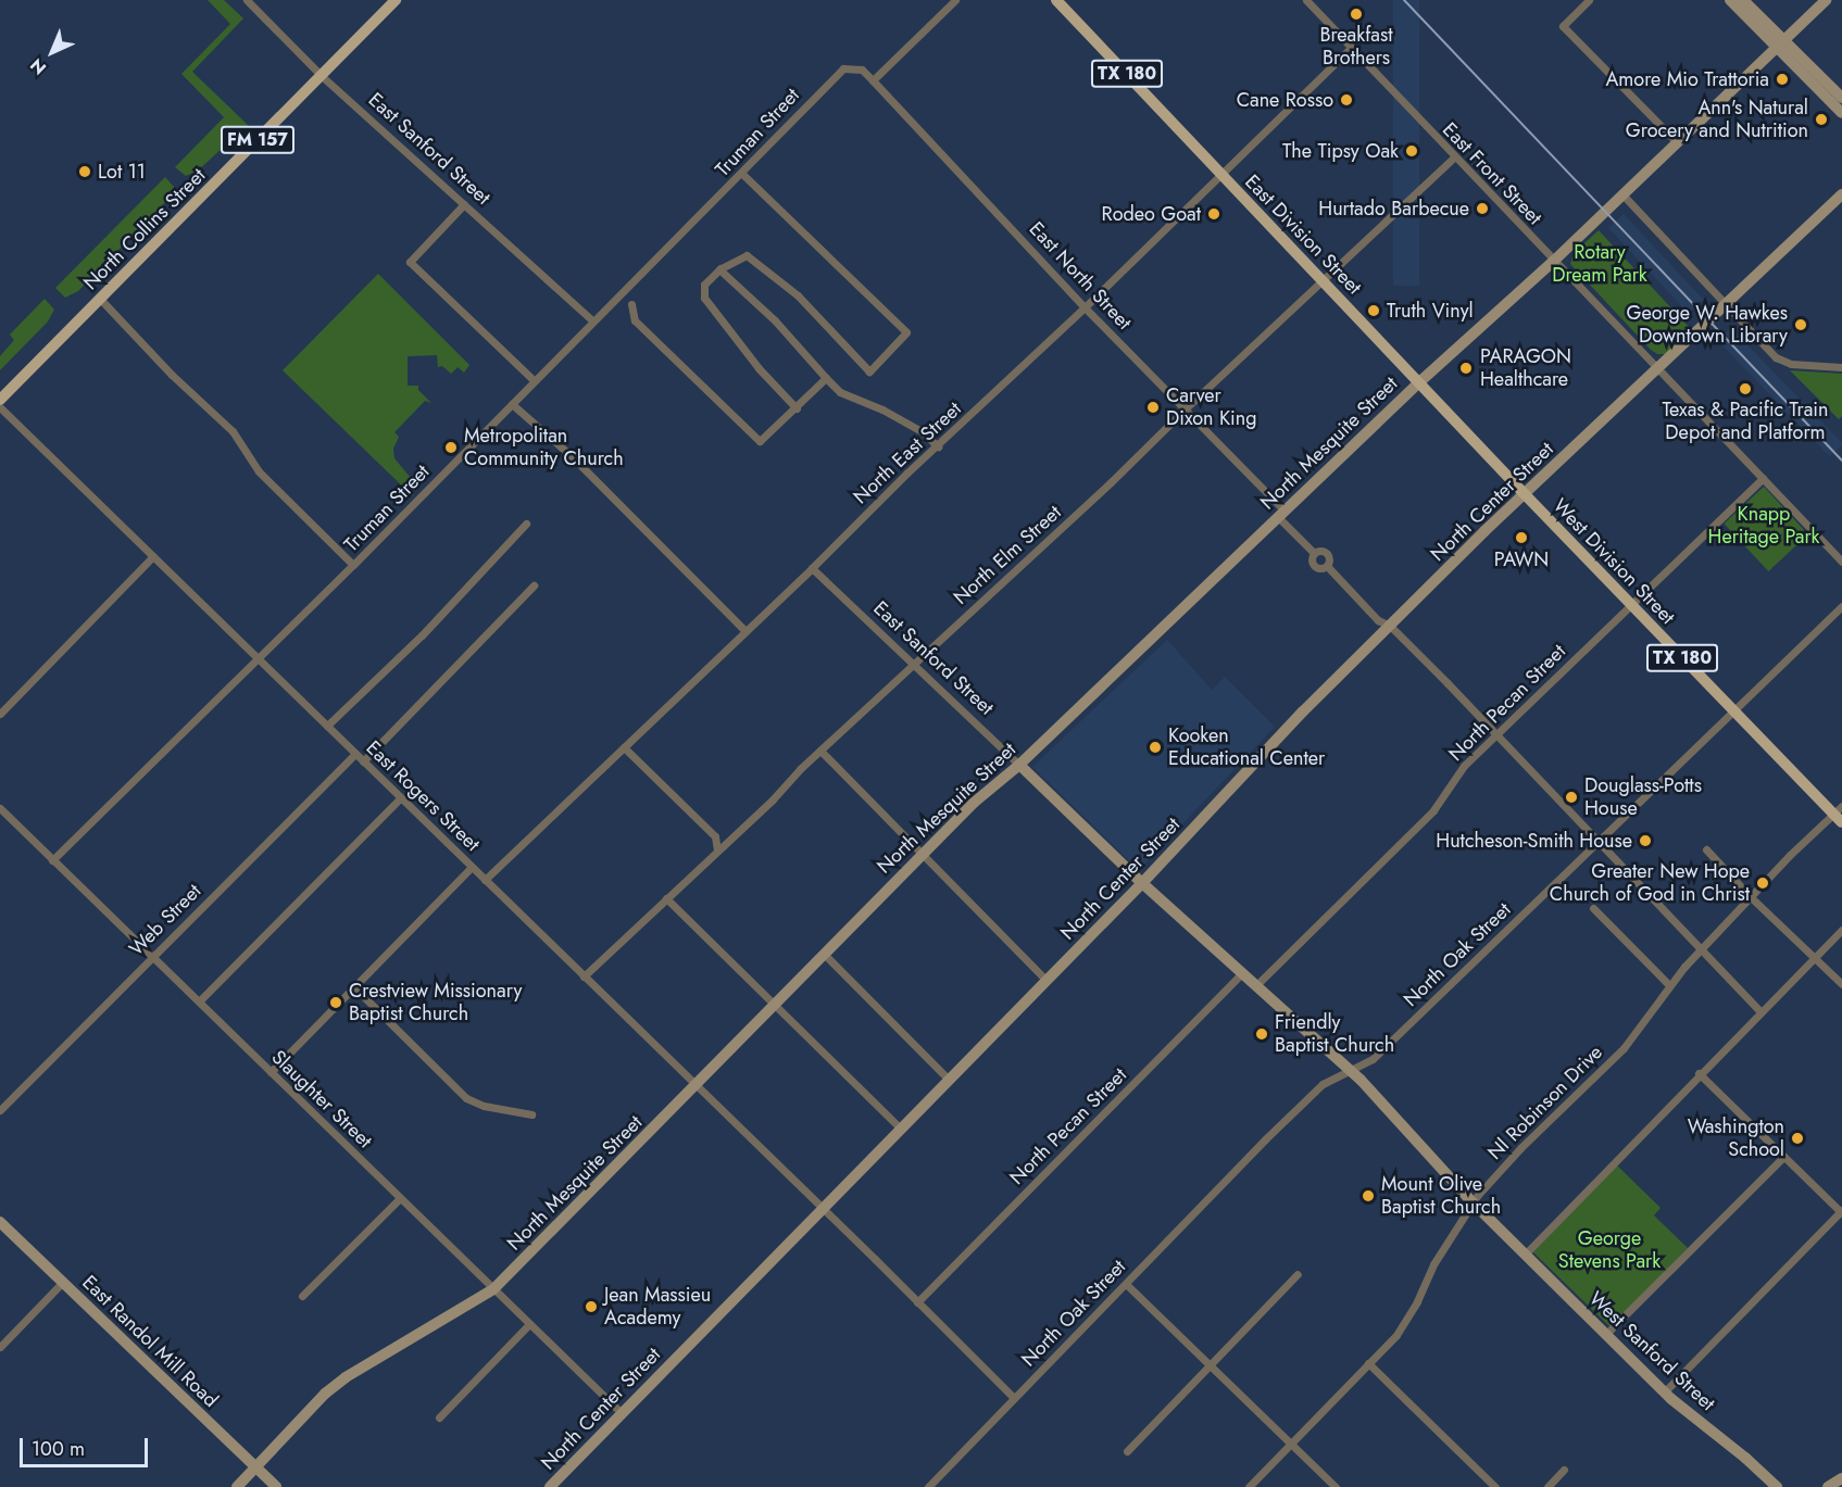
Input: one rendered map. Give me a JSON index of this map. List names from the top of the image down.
{
  "streets": {
    "main road": [
      "TX 180",
      "FM 157",
      "East Sanford Street",
      "North Collins Street",
      "East Division Street",
      "North Mesquite Street",
      "North Center Street",
      "West Division Street",
      "East Randol Mill Road",
      "West Sanford Street"
    ],
    "street": [
      "Truman Street",
      "East Front Street",
      "East North Street",
      "North East Street",
      "North Elm Street",
      "North Pecan Street",
      "East Rogers Street",
      "Web Street",
      "North Oak Street",
      "Slaughter Street",
      "Nl Robinson Drive"
    ]
  },
  "crossings": [
    ["Truman Street", "East Sanford Street"],
    ["Truman Street", "East North Street"],
    ["Truman Street", "East Rogers Street"],
    ["Truman Street", "Slaughter Street"],
    ["East Sanford Street", "North Collins Street"],
    ["East Sanford Street", "North Mesquite Street"],
    ["East Sanford Street", "North East Street"],
    ["East Sanford Street", "North Center Street"],
    ["East Sanford Street", "North Elm Street"],
    ["East Sanford Street", "West Sanford Street"],
    ["East Front Street", "North Mesquite Street"],
    ["East Front Street", "North East Street"],
    ["East Front Street", "North Center Street"],
    ["East Front Street", "North Elm Street"],
    ["East Front Street", "North Pecan Street"],
    ["East Division Street", "North Mesquite Street"],
    ["East Division Street", "North East Street"],
    ["East Division Street", "North Center Street"],
    ["East Division Street", "North Elm Street"],
    ["East Division Street", "West Division Street"],
    ["East North Street", "North Mesquite Street"],
    ["East North Street", "North East Street"],
    ["East North Street", "North Elm Street"],
    ["North Mesquite Street", "East Rogers Street"],
    ["North Mesquite Street", "Slaughter Street"],
    ["North Mesquite Street", "East Randol Mill Road"],
    ["North East Street", "East Rogers Street"],
    ["North Center Street", "West Division Street"],
    ["North Center Street", "East Rogers Street"],
    ["North Center Street", "Slaughter Street"],
    ["North Center Street", "West Sanford Street"],
    ["North Elm Street", "East Rogers Street"],
    ["West Division Street", "North Pecan Street"],
    ["West Division Street", "North Oak Street"],
    ["West Division Street", "Nl Robinson Drive"],
    ["North Pecan Street", "East Rogers Street"],
    ["North Pecan Street", "West Sanford Street"],
    ["East Rogers Street", "Web Street"],
    ["East Rogers Street", "North Oak Street"],
    ["Web Street", "Slaughter Street"],
    ["North Oak Street", "West Sanford Street"],
    ["Nl Robinson Drive", "West Sanford Street"]
  ],
  "parks": ["Rotary Dream Park", "Knapp Heritage Park", "George Stevens Park"],
  "places": [
    "Breakfast Brothers",
    "Amore Mio Trattoria",
    "Cane Rosso",
    "Ann's Natural Grocery and Nutrition",
    "The Tipsy Oak",
    "Lot 11",
    "Hurtado Barbecue",
    "Rodeo Goat",
    "Truth Vinyl",
    "George W. Hawkes Downtown Library",
    "PARAGON Healthcare",
    "Texas & Pacific Train Depot and Platform",
    "Carver Dixon King",
    "Metropolitan Community Church",
    "PAWN",
    "Kooken Educational Center",
    "Douglass-Potts House",
    "Hutcheson-Smith House",
    "Greater New Hope Church of God in Christ",
    "Crestview Missionary Baptist Church",
    "Friendly Baptist Church",
    "Washington School",
    "Mount Olive Baptist Church",
    "Jean Massieu Academy"
  ],
  "scale_bar": "100 m",
  "north": "bottom left"
}
